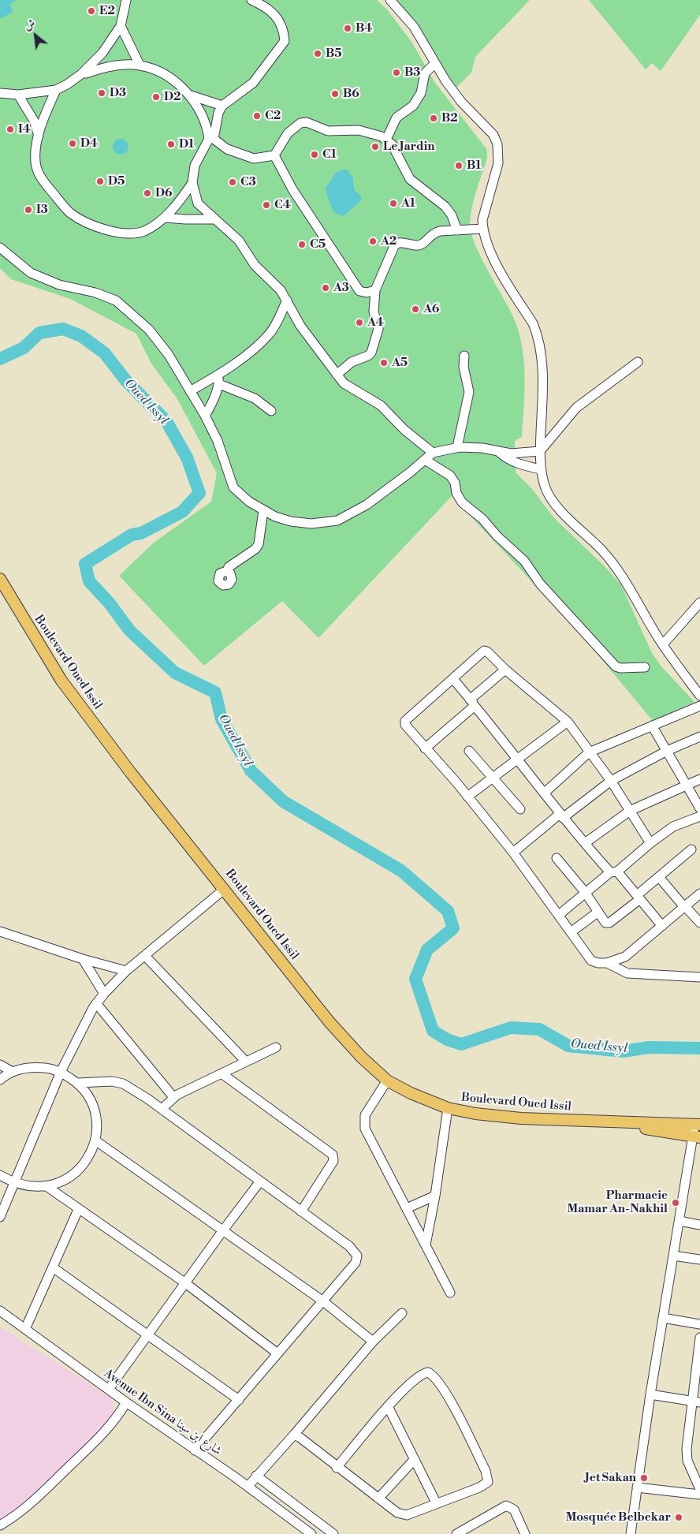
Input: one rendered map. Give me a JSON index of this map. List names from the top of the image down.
{
  "streets": {
    "main road": ["Boulevard Oued Issil"],
    "street": ["Avenue Ibn Sina شارع ابن سينا"]
  },
  "water": ["Oued Issyl"],
  "places": [
    "E2",
    "B4",
    "B5",
    "B3",
    "D3",
    "B6",
    "D2",
    "C2",
    "B2",
    "I4",
    "D4",
    "D1",
    "Le Jardin",
    "C1",
    "B1",
    "D5",
    "C3",
    "D6",
    "A1",
    "C4",
    "I3",
    "A2",
    "C5",
    "A3",
    "A6",
    "A4",
    "A5",
    "Pharmacie Mamar An-Nakhil",
    "Jet Sakan",
    "Mosquée Belbekar"
  ],
  "north": "top left"
}
